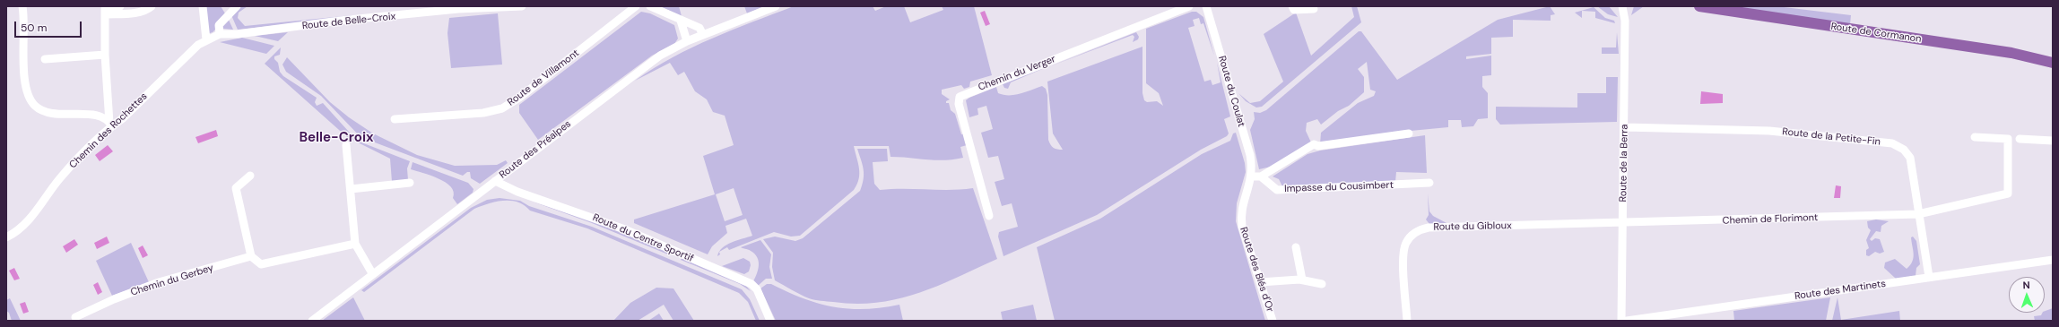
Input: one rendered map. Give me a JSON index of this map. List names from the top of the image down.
{
  "streets": {
    "main road": ["Route de Cormanon"],
    "street": [
      "Route de Belle-Croix",
      "Chemin du Verger",
      "Route de Villamont",
      "Route du Coulat",
      "Chemin des Rochettes",
      "Route de la Petite-Fin",
      "Route des Préalpes",
      "Route de la Berra",
      "Impasse du Cousimbert",
      "Chemin de Florimont",
      "Route du Gibloux",
      "Route du Centre Sportif",
      "Route des Blés d'Or",
      "Chemin du Gerbey",
      "Route des Martinets"
    ]
  },
  "crossings": [
    ["Route de Belle-Croix", "Chemin des Rochettes"],
    ["Route du Coulat", "Route des Blés d'Or"],
    ["Route de la Petite-Fin", "Route de la Berra"],
    ["Route de la Petite-Fin", "Chemin de Florimont"],
    ["Route de la Petite-Fin", "Route des Martinets"],
    ["Route des Préalpes", "Route du Centre Sportif"],
    ["Route de la Berra", "Chemin de Florimont"],
    ["Route de la Berra", "Route du Gibloux"],
    ["Chemin de Florimont", "Route du Gibloux"]
  ],
  "districts": ["Belle-Croix"],
  "scale_bar": "50 m",
  "north": "top"
}
